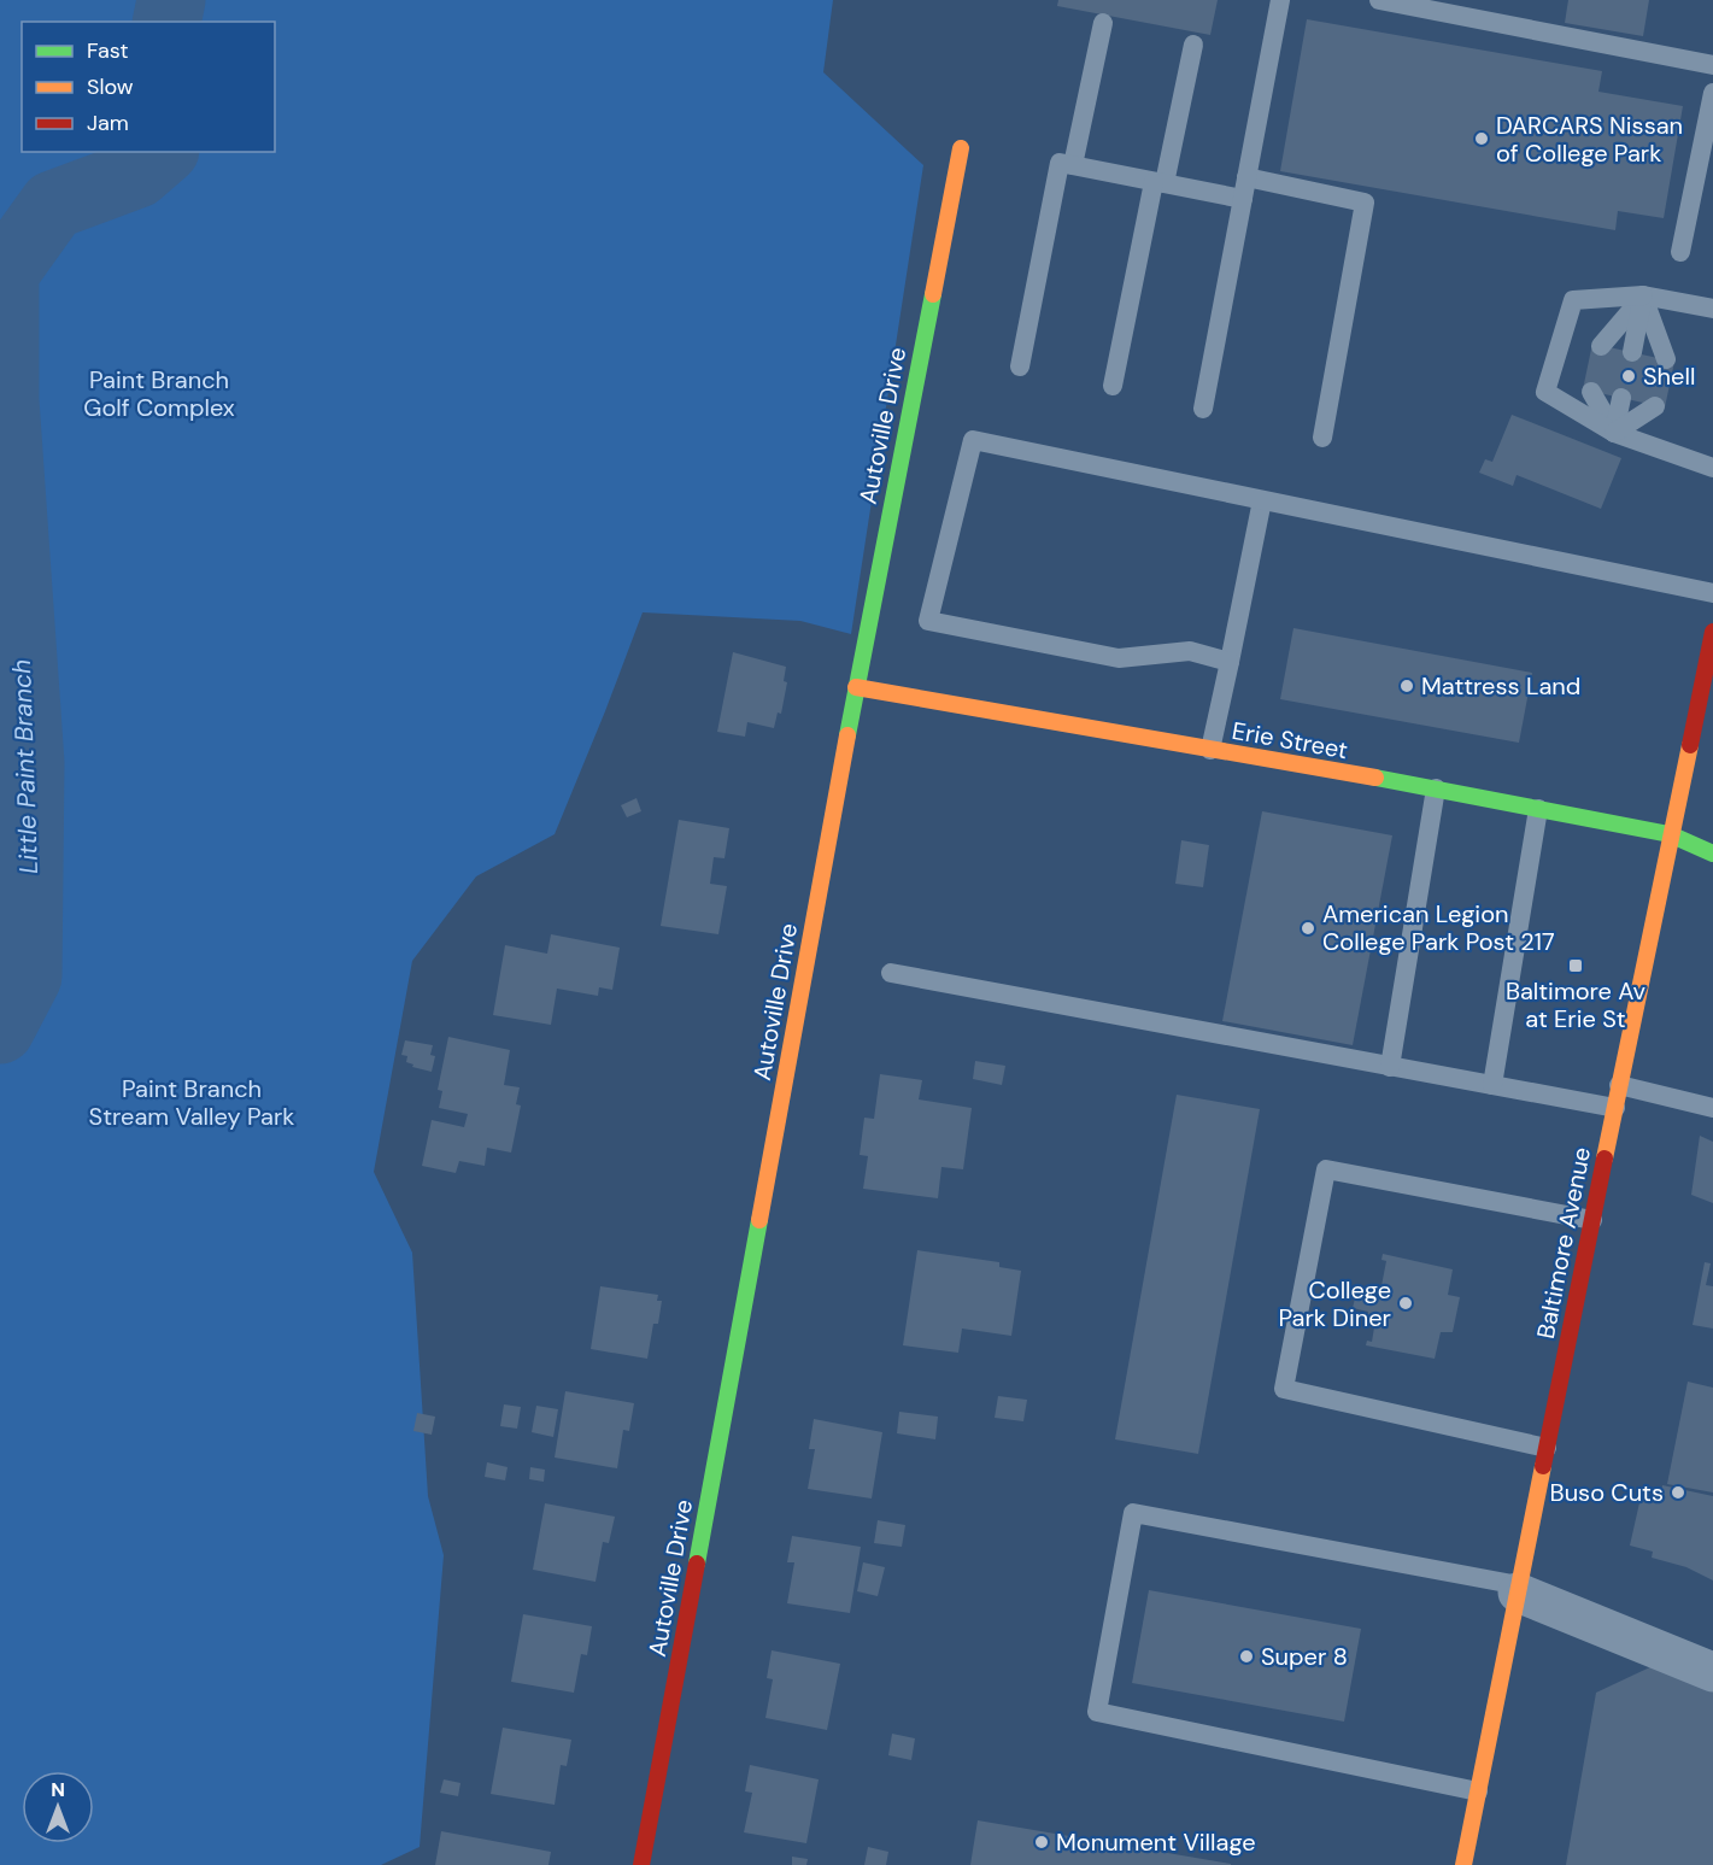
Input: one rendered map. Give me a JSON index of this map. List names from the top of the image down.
{
  "streets": {
    "street": ["Autoville Drive", "Erie Street", "Baltimore Avenue"]
  },
  "crossings": [
    ["Autoville Drive", "Erie Street"],
    ["Erie Street", "Baltimore Avenue"]
  ],
  "water": ["Little Paint Branch"],
  "parks": ["Paint Branch Golf Complex", "Paint Branch Stream Valley Park"],
  "places": {
    "other": [
      "DARCARS Nissan of College Park",
      "Shell",
      "Mattress Land",
      "American Legion College Park Post 217",
      "College Park Diner",
      "Buso Cuts",
      "Super 8",
      "Monument Village"
    ],
    "transit": ["Baltimore Av at Erie St"]
  },
  "legend": ["Fast", "Slow", "Jam"],
  "north": "top"
}
